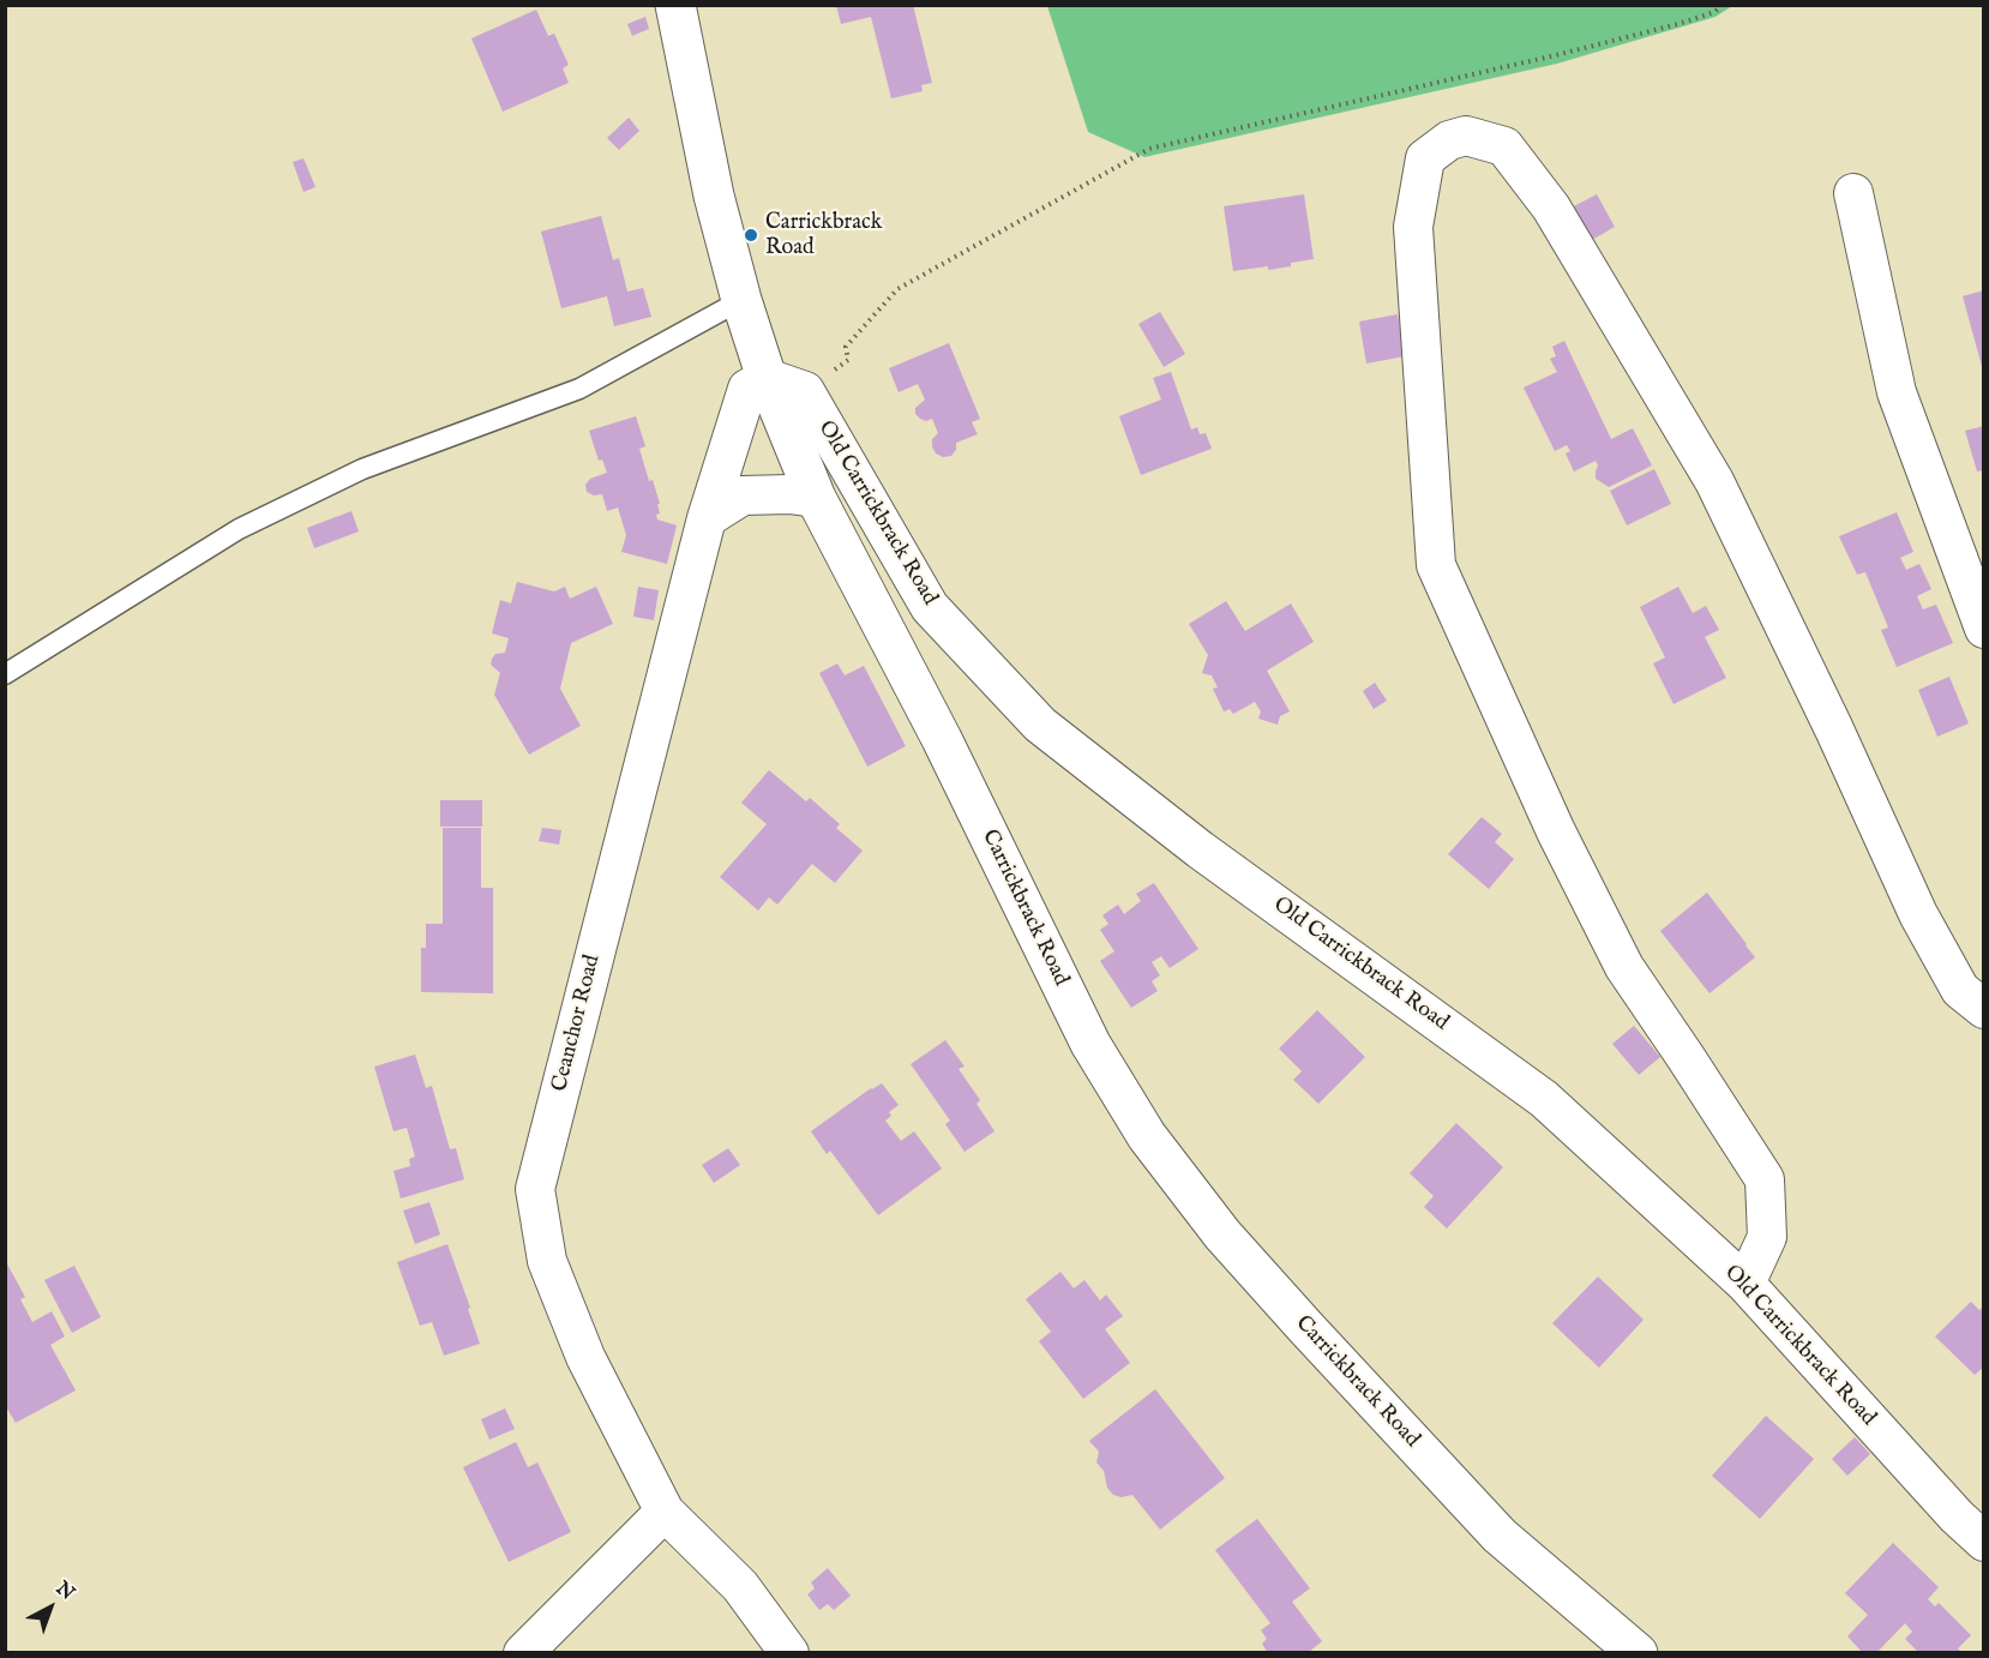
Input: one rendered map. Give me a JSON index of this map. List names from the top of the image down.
{
  "streets": {
    "main road": ["Carrickbrack Road"],
    "street": ["Old Carrickbrack Road", "Ceanchor Road"]
  },
  "crossings": [
    ["Old Carrickbrack Road", "Carrickbrack Road"],
    ["Old Carrickbrack Road", "Ceanchor Road"],
    ["Carrickbrack Road", "Ceanchor Road"]
  ],
  "places": ["Carrickbrack Road"],
  "north": "top right"
}
